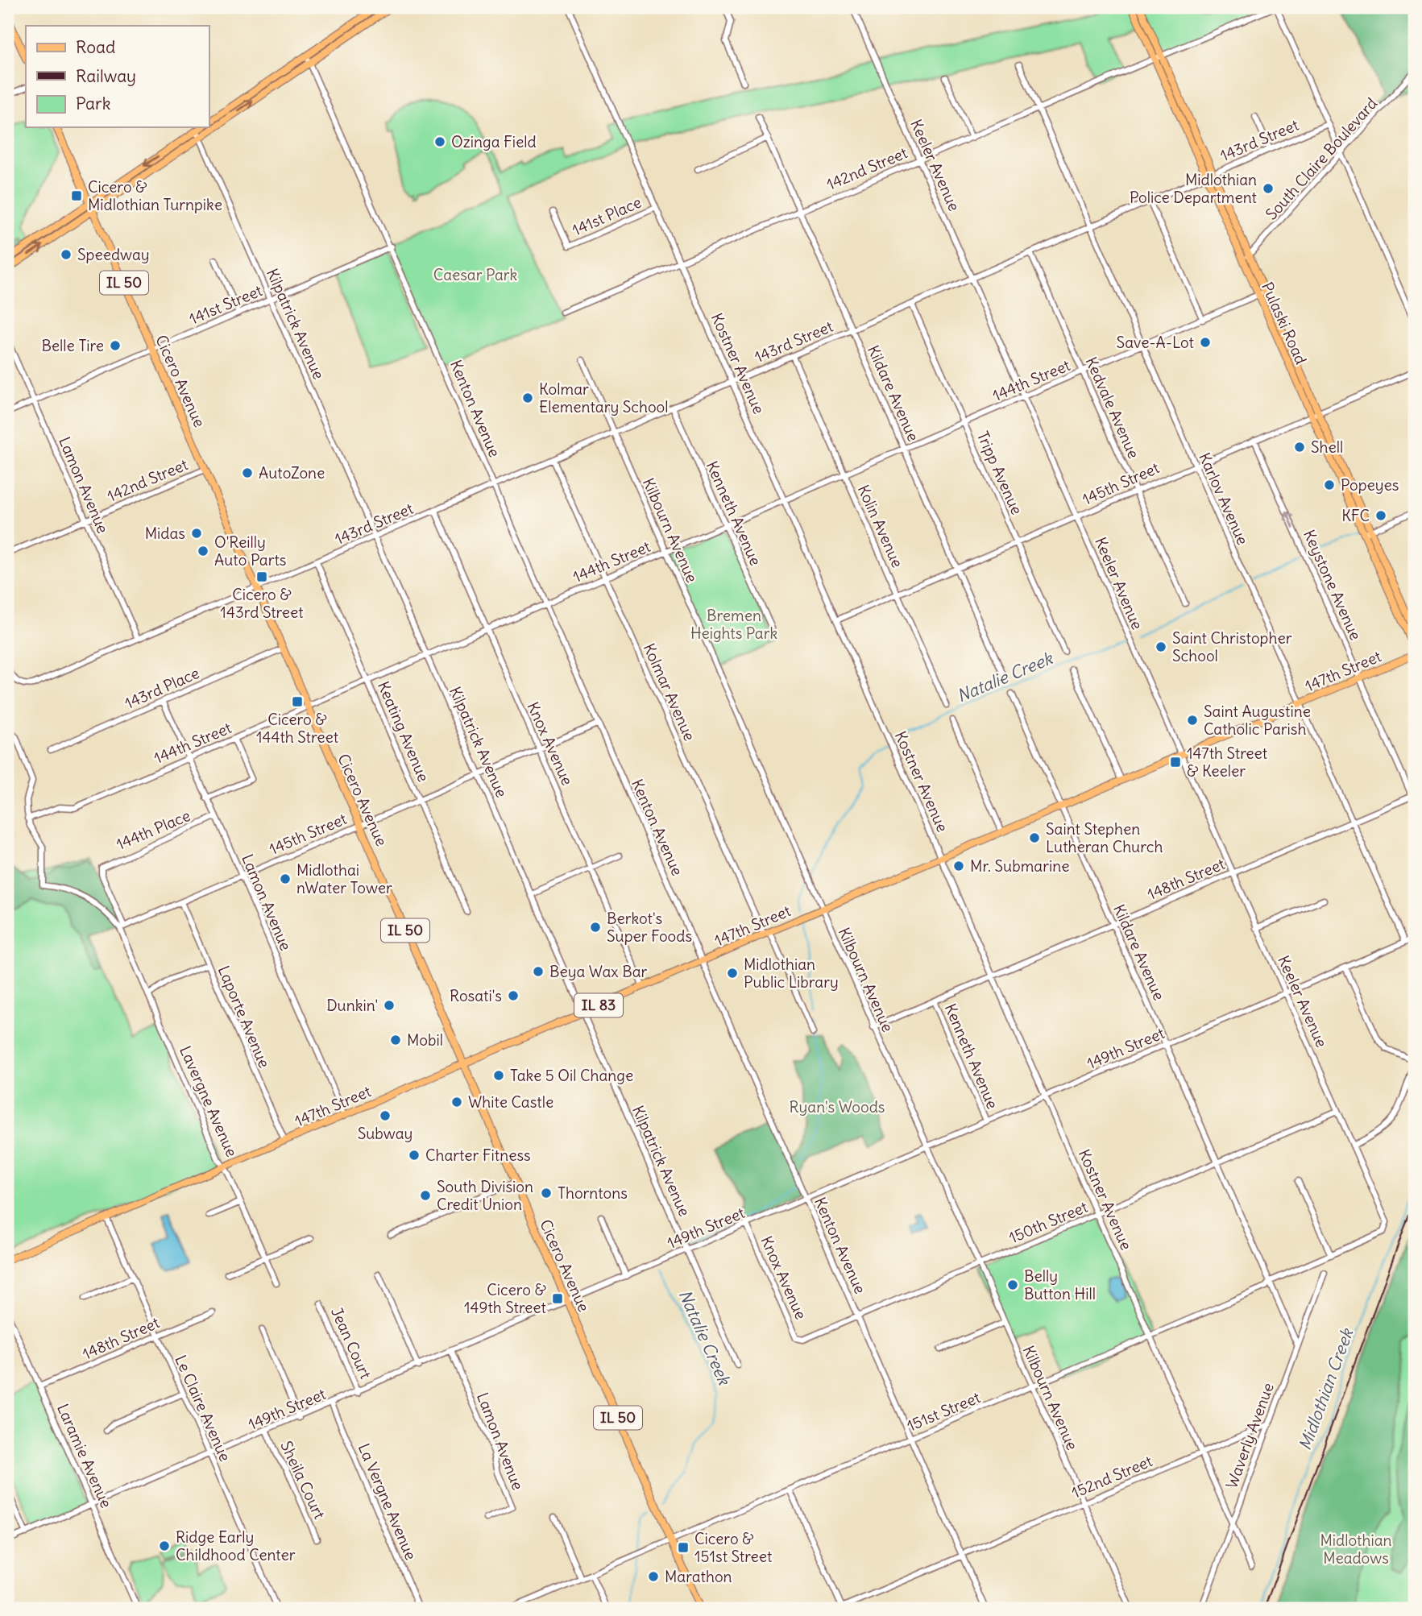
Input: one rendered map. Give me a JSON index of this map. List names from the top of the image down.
{
  "streets": {
    "main road": [
      "IL 50",
      "Pulaski Road",
      "Cicero Avenue",
      "147th Street",
      "IL 83"
    ],
    "street": [
      "143rd Street",
      "South Claire Boulevard",
      "Keeler Avenue",
      "142nd Street",
      "141st Place",
      "141st Street",
      "Kilpatrick Avenue",
      "Kostner Avenue",
      "144th Street",
      "Kildare Avenue",
      "Kedvale Avenue",
      "Kenton Avenue",
      "Tripp Avenue",
      "145th Street",
      "Lamon Avenue",
      "Karlov Avenue",
      "Kenneth Avenue",
      "Kolin Avenue",
      "Kilbourn Avenue",
      "Keystone Avenue",
      "143rd Place",
      "Kolmar Avenue",
      "Keating Avenue",
      "Knox Avenue",
      "144th Place",
      "148th Street",
      "Laporte Avenue",
      "149th Street",
      "Lavergne Avenue",
      "150th Street",
      "Jean Court",
      "Le Claire Avenue",
      "151st Street",
      "Waverly Avenue",
      "Laramie Avenue",
      "152nd Street",
      "Sheila Court",
      "La Vergne Avenue"
    ]
  },
  "crossings": [
    ["143rd Street", "Keeler Avenue"],
    ["143rd Street", "Pulaski Road"],
    ["143rd Street", "Kilpatrick Avenue"],
    ["143rd Street", "Kostner Avenue"],
    ["143rd Street", "Cicero Avenue"],
    ["143rd Street", "Kildare Avenue"],
    ["143rd Street", "Kedvale Avenue"],
    ["143rd Street", "Kenton Avenue"],
    ["143rd Street", "Tripp Avenue"],
    ["143rd Street", "Lamon Avenue"],
    ["143rd Street", "Karlov Avenue"],
    ["143rd Street", "Kenneth Avenue"],
    ["143rd Street", "Kolin Avenue"],
    ["143rd Street", "Kilbourn Avenue"],
    ["143rd Street", "Kolmar Avenue"],
    ["143rd Street", "Keating Avenue"],
    ["143rd Street", "Knox Avenue"],
    ["South Claire Boulevard", "Pulaski Road"],
    ["Keeler Avenue", "142nd Street"],
    ["Keeler Avenue", "144th Street"],
    ["Keeler Avenue", "145th Street"],
    ["Keeler Avenue", "147th Street"],
    ["Keeler Avenue", "148th Street"],
    ["Keeler Avenue", "149th Street"],
    ["Keeler Avenue", "150th Street"],
    ["Keeler Avenue", "151st Street"],
    ["142nd Street", "Pulaski Road"],
    ["142nd Street", "Kostner Avenue"],
    ["142nd Street", "Cicero Avenue"],
    ["142nd Street", "Kildare Avenue"],
    ["142nd Street", "Lamon Avenue"],
    ["142nd Street", "Karlov Avenue"],
    ["141st Place", "Kostner Avenue"],
    ["141st Street", "Kilpatrick Avenue"],
    ["141st Street", "Cicero Avenue"],
    ["141st Street", "Kenton Avenue"],
    ["141st Street", "Lamon Avenue"],
    ["Pulaski Road", "144th Street"],
    ["Pulaski Road", "145th Street"],
    ["Kilpatrick Avenue", "144th Street"],
    ["Kilpatrick Avenue", "145th Street"],
    ["Kilpatrick Avenue", "147th Street"],
    ["Kilpatrick Avenue", "149th Street"],
    ["Kostner Avenue", "144th Street"],
    ["Kostner Avenue", "145th Street"],
    ["Kostner Avenue", "147th Street"],
    ["Kostner Avenue", "148th Street"],
    ["Kostner Avenue", "149th Street"],
    ["Kostner Avenue", "150th Street"],
    ["Kostner Avenue", "151st Street"],
    ["Kostner Avenue", "Waverly Avenue"],
    ["Kostner Avenue", "152nd Street"],
    ["144th Street", "Cicero Avenue"],
    ["144th Street", "Kildare Avenue"],
    ["144th Street", "Kedvale Avenue"],
    ["144th Street", "Kenton Avenue"],
    ["144th Street", "Tripp Avenue"],
    ["144th Street", "Lamon Avenue"],
    ["144th Street", "Karlov Avenue"],
    ["144th Street", "Kenneth Avenue"],
    ["144th Street", "Kolin Avenue"],
    ["144th Street", "Kilbourn Avenue"],
    ["144th Street", "Kolmar Avenue"],
    ["144th Street", "Keating Avenue"],
    ["144th Street", "Knox Avenue"],
    ["Cicero Avenue", "145th Street"],
    ["Cicero Avenue", "147th Street"],
    ["Cicero Avenue", "143rd Place"],
    ["Cicero Avenue", "149th Street"],
    ["Cicero Avenue", "151st Street"],
    ["Kildare Avenue", "145th Street"],
    ["Kildare Avenue", "147th Street"],
    ["Kildare Avenue", "148th Street"],
    ["Kildare Avenue", "149th Street"],
    ["Kildare Avenue", "150th Street"],
    ["Kildare Avenue", "151st Street"],
    ["Kildare Avenue", "Waverly Avenue"],
    ["Kedvale Avenue", "145th Street"],
    ["Kenton Avenue", "145th Street"],
    ["Kenton Avenue", "147th Street"],
    ["Kenton Avenue", "149th Street"],
    ["Kenton Avenue", "150th Street"],
    ["Kenton Avenue", "151st Street"],
    ["Kenton Avenue", "152nd Street"],
    ["Tripp Avenue", "145th Street"],
    ["145th Street", "Lamon Avenue"],
    ["145th Street", "Karlov Avenue"],
    ["145th Street", "Kolin Avenue"],
    ["145th Street", "Keystone Avenue"],
    ["145th Street", "Keating Avenue"],
    ["145th Street", "Knox Avenue"],
    ["145th Street", "Laporte Avenue"],
    ["145th Street", "Lavergne Avenue"],
    ["Lamon Avenue", "147th Street"],
    ["Lamon Avenue", "143rd Place"],
    ["Lamon Avenue", "144th Place"],
    ["Lamon Avenue", "149th Street"],
    ["Karlov Avenue", "147th Street"],
    ["Karlov Avenue", "148th Street"],
    ["Karlov Avenue", "149th Street"],
    ["Kenneth Avenue", "148th Street"],
    ["Kenneth Avenue", "149th Street"],
    ["Kilbourn Avenue", "147th Street"],
    ["Kilbourn Avenue", "148th Street"],
    ["Kilbourn Avenue", "149th Street"],
    ["Kilbourn Avenue", "150th Street"],
    ["Kilbourn Avenue", "151st Street"],
    ["Kilbourn Avenue", "152nd Street"],
    ["Keystone Avenue", "147th Street"],
    ["Keystone Avenue", "148th Street"],
    ["147th Street", "Kolmar Avenue"],
    ["147th Street", "Knox Avenue"],
    ["147th Street", "Laporte Avenue"],
    ["147th Street", "Lavergne Avenue"],
    ["147th Street", "Le Claire Avenue"],
    ["Knox Avenue", "149th Street"],
    ["Knox Avenue", "150th Street"],
    ["144th Place", "Lavergne Avenue"],
    ["148th Street", "Le Claire Avenue"],
    ["148th Street", "Laramie Avenue"],
    ["149th Street", "Jean Court"],
    ["149th Street", "Le Claire Avenue"],
    ["149th Street", "Laramie Avenue"],
    ["149th Street", "Sheila Court"],
    ["149th Street", "La Vergne Avenue"],
    ["Waverly Avenue", "152nd Street"]
  ],
  "one_way": ["Keystone Avenue"],
  "water": ["Natalie Creek", "Midlothian Creek"],
  "parks": [
    "Caesar Park",
    "Bremen Heights Park",
    "Ryan's Woods",
    "Midlothian Meadows"
  ],
  "places": {
    "other": [
      "Ozinga Field",
      "Midlothian Police Department",
      "Speedway",
      "Save-A-Lot",
      "Belle Tire",
      "Kolmar Elementary School",
      "Shell",
      "AutoZone",
      "Popeyes",
      "KFC",
      "Midas",
      "O'Reilly Auto Parts",
      "Saint Christopher School",
      "Saint Augustine Catholic Parish",
      "Saint Stephen Lutheran Church",
      "Mr. Submarine",
      "Midlothai nWater Tower",
      "Berkot's Super Foods",
      "Beya Wax Bar",
      "Midlothian Public Library",
      "Rosati's",
      "Dunkin'",
      "Mobil",
      "Take 5 Oil Change",
      "White Castle",
      "Subway",
      "Charter Fitness",
      "Thorntons",
      "South Division Credit Union",
      "Belly Button Hill",
      "Ridge Early Childhood Center",
      "Marathon"
    ],
    "transit": [
      "Cicero & Midlothian Turnpike",
      "Cicero & 143rd Street",
      "Cicero & 144th Street",
      "147th Street & Keeler",
      "Cicero & 149th Street",
      "Cicero & 151st Street"
    ]
  },
  "legend": ["Road", "Railway", "Park"]
}
